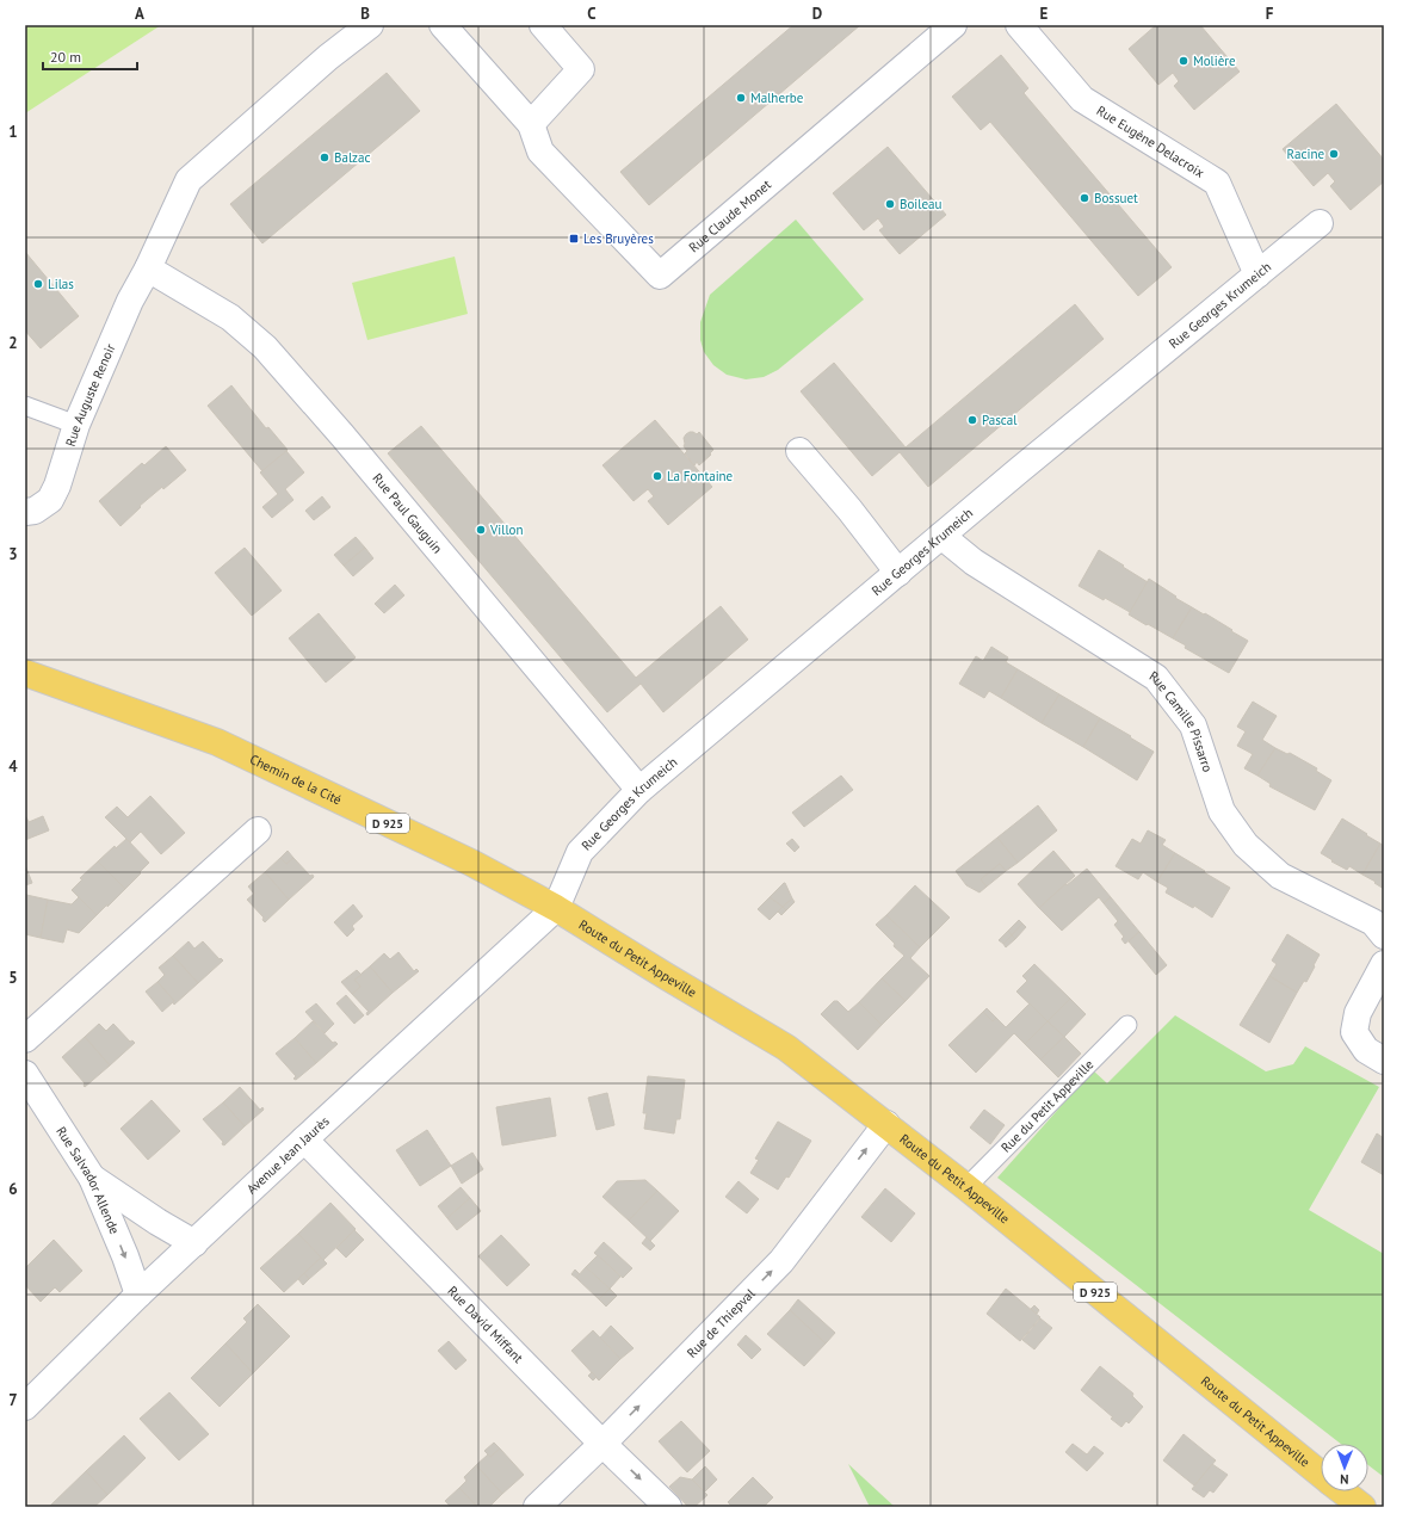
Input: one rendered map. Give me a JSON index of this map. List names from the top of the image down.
{
  "streets": {
    "main road": ["Chemin de la Cité", "D 925", "Route du Petit Appeville"],
    "street": [
      "Rue Eugène Delacroix",
      "Rue Claude Monet",
      "Rue Georges Krumeich",
      "Rue Auguste Renoir",
      "Rue Paul Gauguin",
      "Rue Camille Pissarro",
      "Avenue Jean Jaurès",
      "Rue Salvador Allende",
      "Rue de Thiepval",
      "Rue David Miffant"
    ],
    "lane": ["Rue du Petit Appeville"]
  },
  "crossings": [
    ["Rue Eugène Delacroix", "Rue Georges Krumeich"],
    ["Rue Georges Krumeich", "Rue Paul Gauguin"],
    ["Rue Georges Krumeich", "Rue Camille Pissarro"],
    ["Rue Georges Krumeich", "Chemin de la Cité"],
    ["Rue Georges Krumeich", "Route du Petit Appeville"],
    ["Rue Georges Krumeich", "Avenue Jean Jaurès"],
    ["Rue Auguste Renoir", "Rue Paul Gauguin"],
    ["Chemin de la Cité", "Route du Petit Appeville"],
    ["Chemin de la Cité", "Avenue Jean Jaurès"],
    ["Route du Petit Appeville", "Rue du Petit Appeville"],
    ["Route du Petit Appeville", "Avenue Jean Jaurès"],
    ["Route du Petit Appeville", "Rue de Thiepval"],
    ["Avenue Jean Jaurès", "Rue Salvador Allende"],
    ["Avenue Jean Jaurès", "Rue David Miffant"],
    ["Rue de Thiepval", "Rue David Miffant"]
  ],
  "one_way": ["Rue Salvador Allende", "Rue de Thiepval"],
  "places": {
    "other": [
      "Molière",
      "Malherbe",
      "Racine",
      "Balzac",
      "Bossuet",
      "Boileau",
      "Lilas",
      "Pascal",
      "La Fontaine",
      "Villon"
    ],
    "transit": ["Les Bruyères"]
  },
  "scale_bar": "20 m",
  "north": "bottom",
  "grid": {
    "columns": [
      "A",
      "B",
      "C",
      "D",
      "E",
      "F"
    ],
    "rows": [
      "1",
      "2",
      "3",
      "4",
      "5",
      "6",
      "7"
    ]
  }
}
